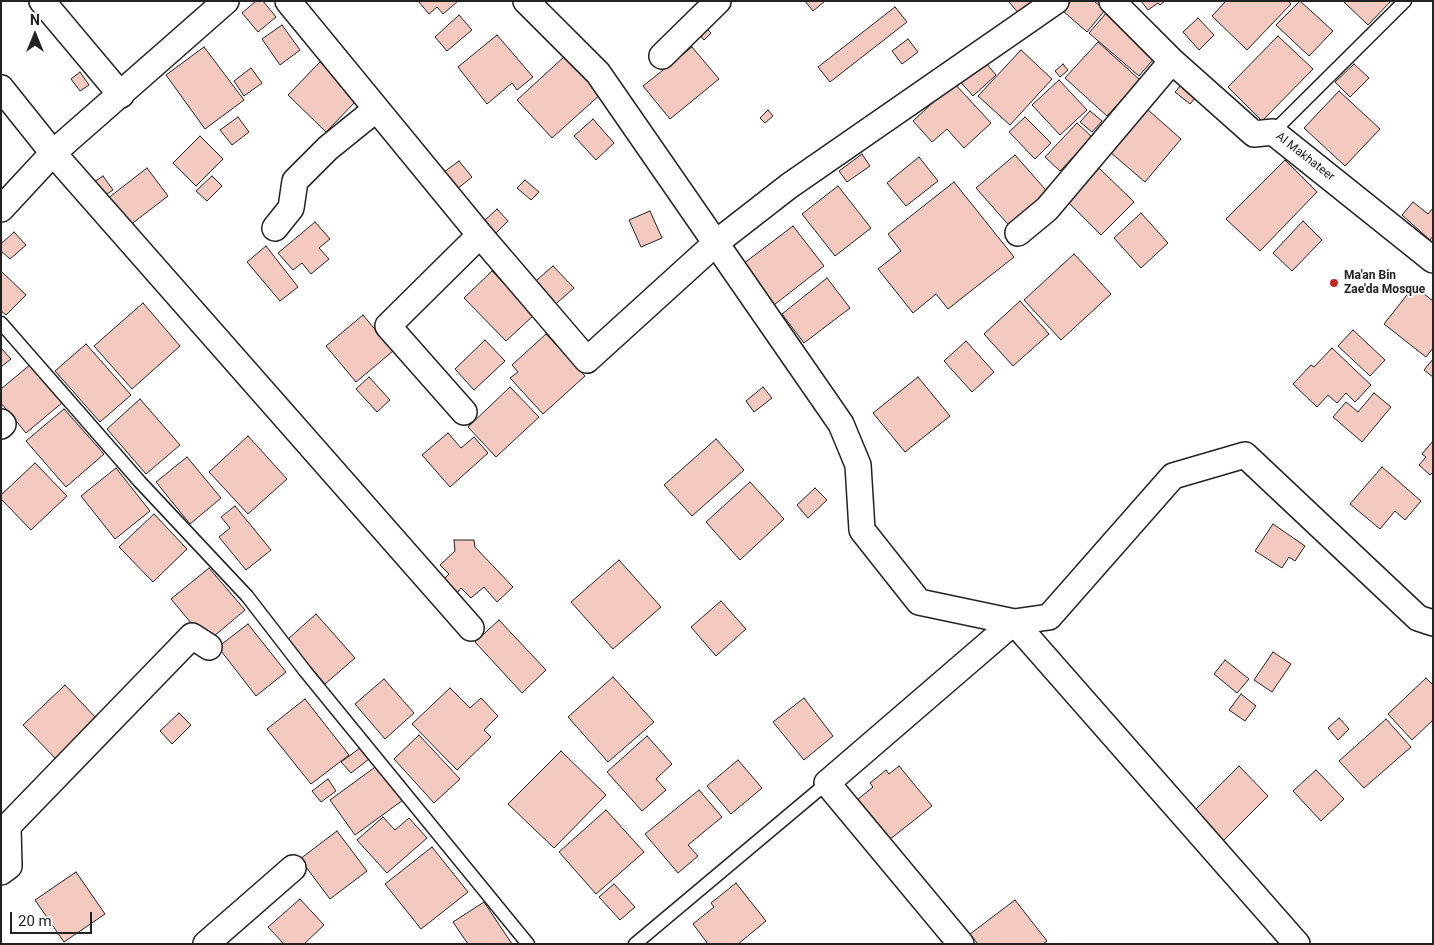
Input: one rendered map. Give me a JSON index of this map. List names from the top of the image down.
{
  "streets": {
    "street": ["Al Makhateer"]
  },
  "places": ["Ma'an Bin Zae'da Mosque"],
  "scale_bar": "20 m",
  "north": "top"
}
